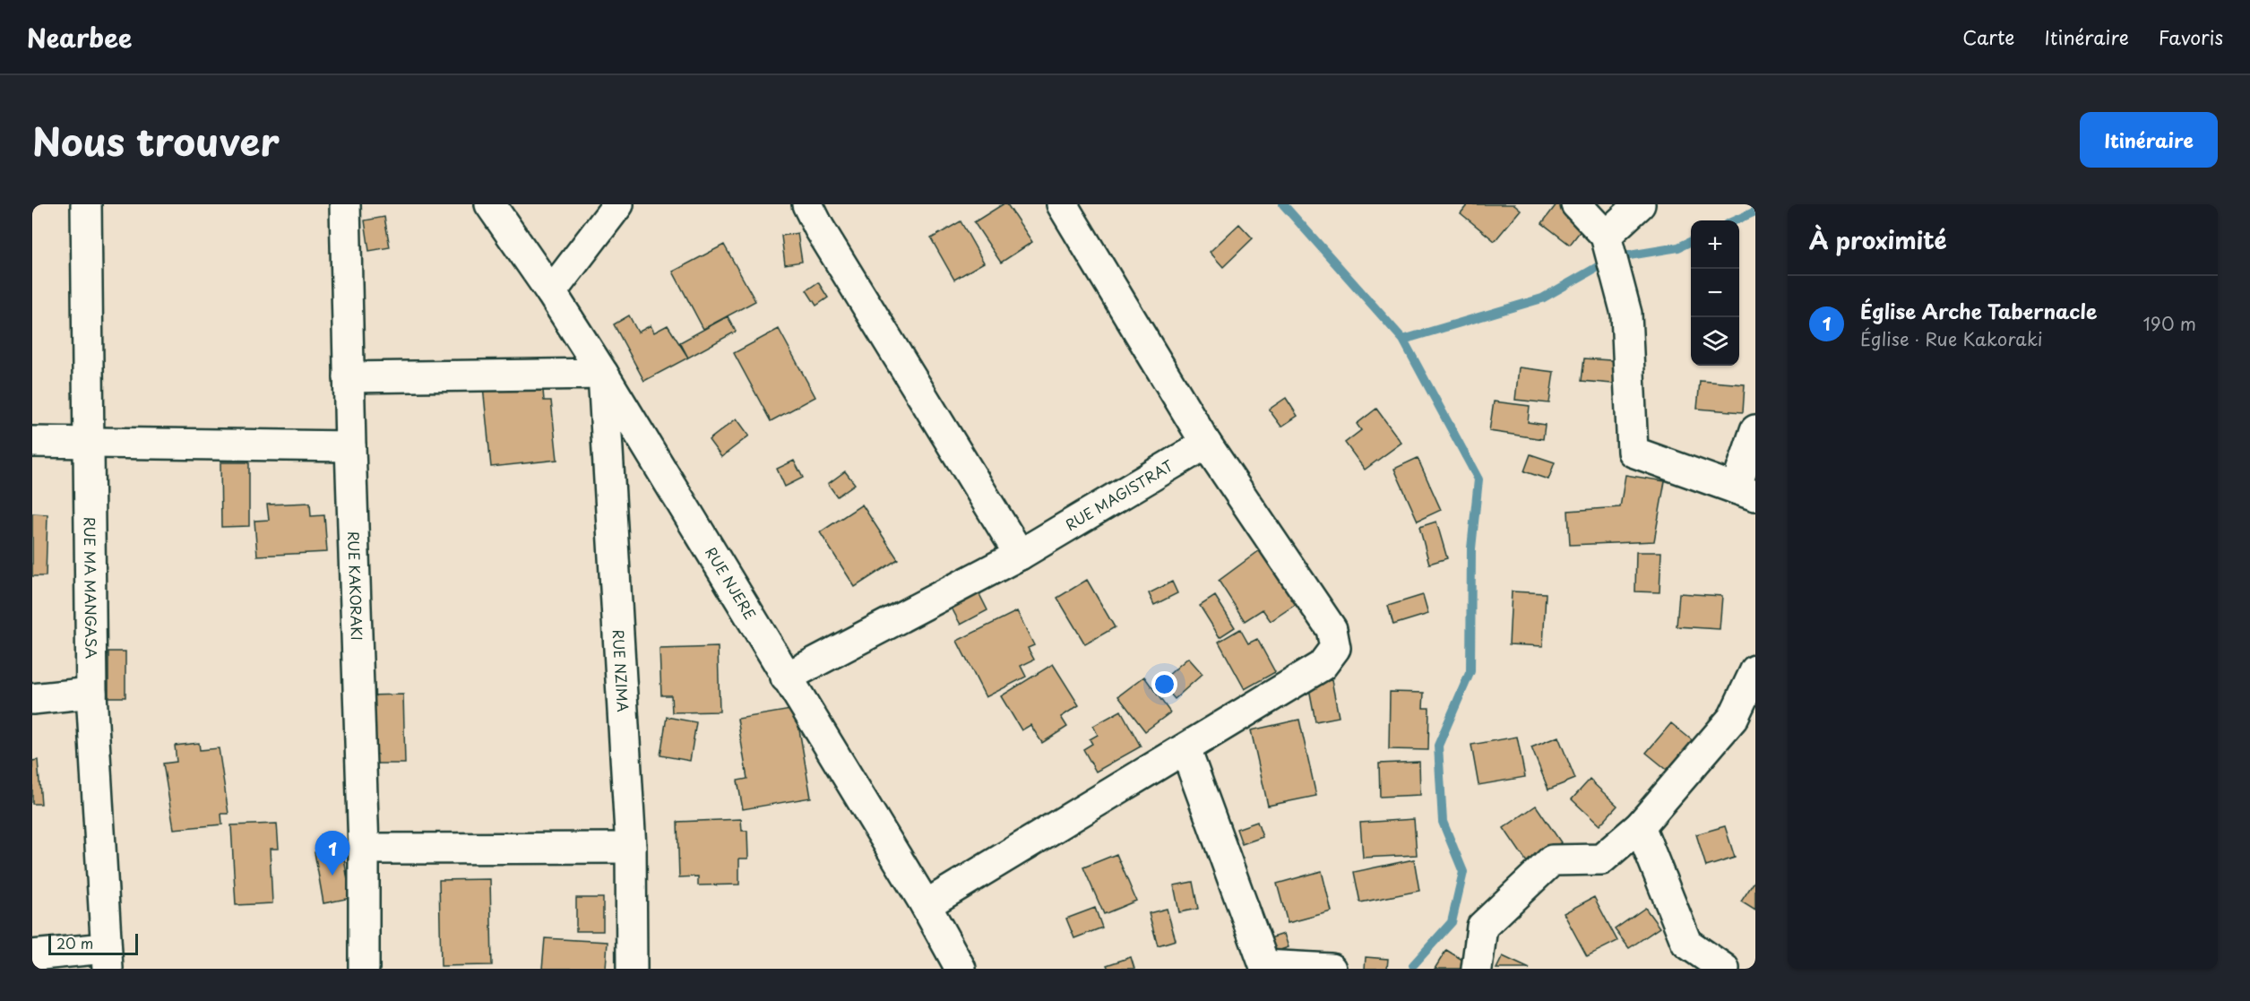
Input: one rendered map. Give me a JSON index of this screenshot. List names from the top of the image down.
{
  "streets": {
    "street": [
      "RUE MAGISTRAT",
      "RUE NJERE",
      "RUE MA MANGASA",
      "RUE KAKORAKI",
      "RUE NZIMA"
    ]
  },
  "crossings": [
    ["RUE MAGISTRAT", "RUE NJERE"],
    ["RUE NJERE", "RUE NZIMA"]
  ],
  "scale_bar": "20 m",
  "page": {
    "header": "Nearbee",
    "nav": ["Carte", "Itinéraire", "Favoris"],
    "title": "Nous trouver",
    "buttons": "Itinéraire",
    "heading": "À proximité",
    "map_buttons": ["+", "−"],
    "list": [
      {
        "mark": "1",
        "name": "Église Arche Tabernacle",
        "note": "Église · Rue Kakoraki",
        "value": "190 m"
      }
    ],
    "pins": "1",
    "scale": "20 m"
  }
}
